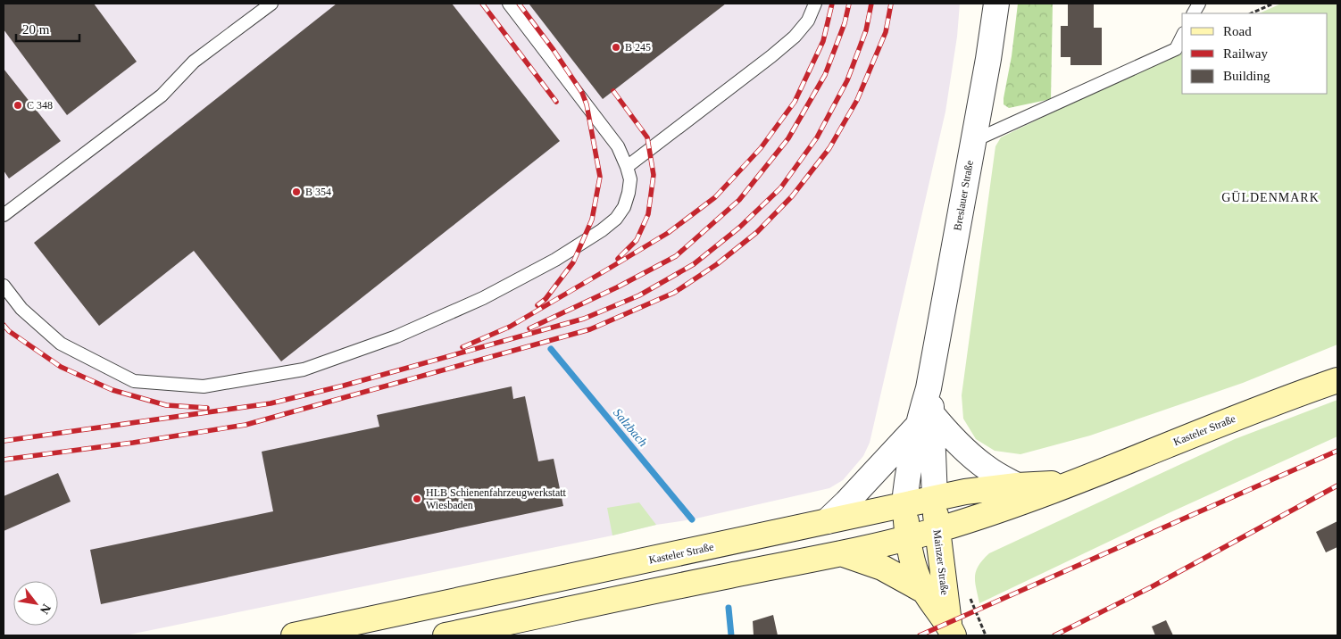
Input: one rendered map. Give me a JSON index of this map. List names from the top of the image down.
{
  "streets": {
    "main road": ["Kasteler Straße", "Mainzer Straße"],
    "street": ["Breslauer Straße"]
  },
  "crossings": [
    ["Breslauer Straße", "Kasteler Straße"],
    ["Breslauer Straße", "Mainzer Straße"],
    ["Kasteler Straße", "Mainzer Straße"]
  ],
  "districts": ["GÜLDENMARK"],
  "water": ["Salzbach"],
  "places": [
    "B 245",
    "C 348",
    "B 354",
    "HLB Schienenfahrzeugwerkstatt Wiesbaden"
  ],
  "legend": ["Road", "Railway", "Building"],
  "scale_bar": "20 m",
  "north": "bottom right"
}
